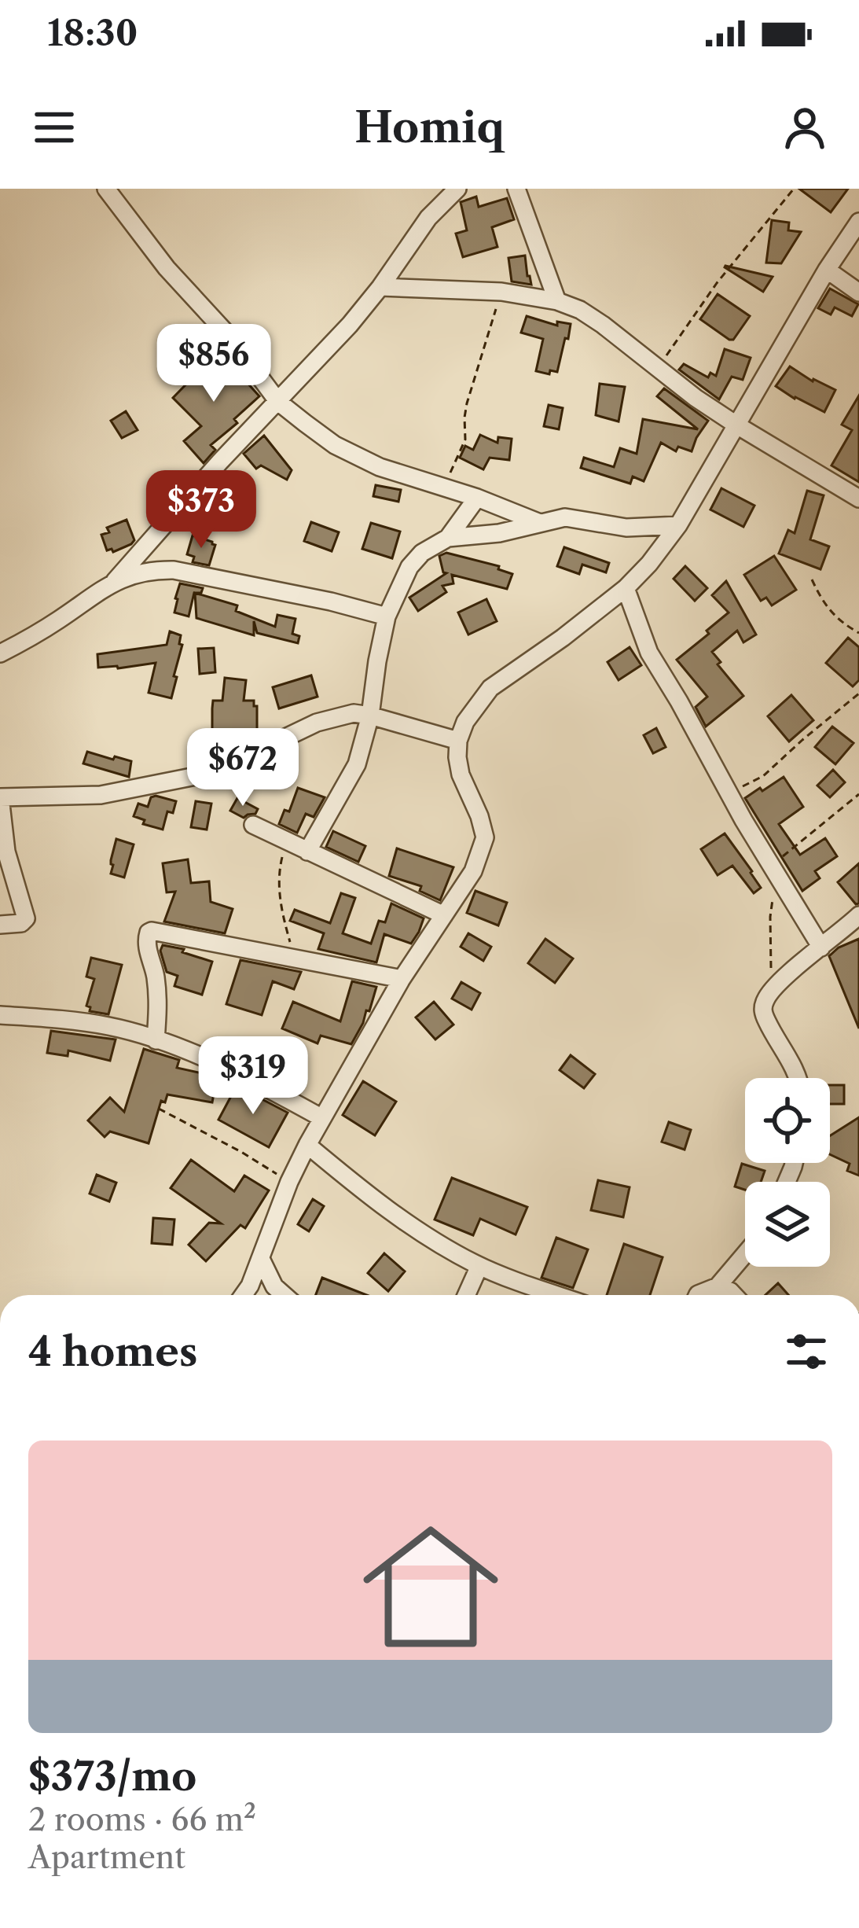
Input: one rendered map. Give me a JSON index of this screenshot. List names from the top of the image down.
{
  "page": {
    "status": "18:30",
    "header": "Homiq",
    "price": [
      "$856",
      "$373",
      "$672",
      "$319"
    ],
    "heading": "4 homes",
    "list": [
      {
        "name": "$373/mo",
        "note": "2 rooms · 66 m² · Apartment"
      }
    ]
  }
}
